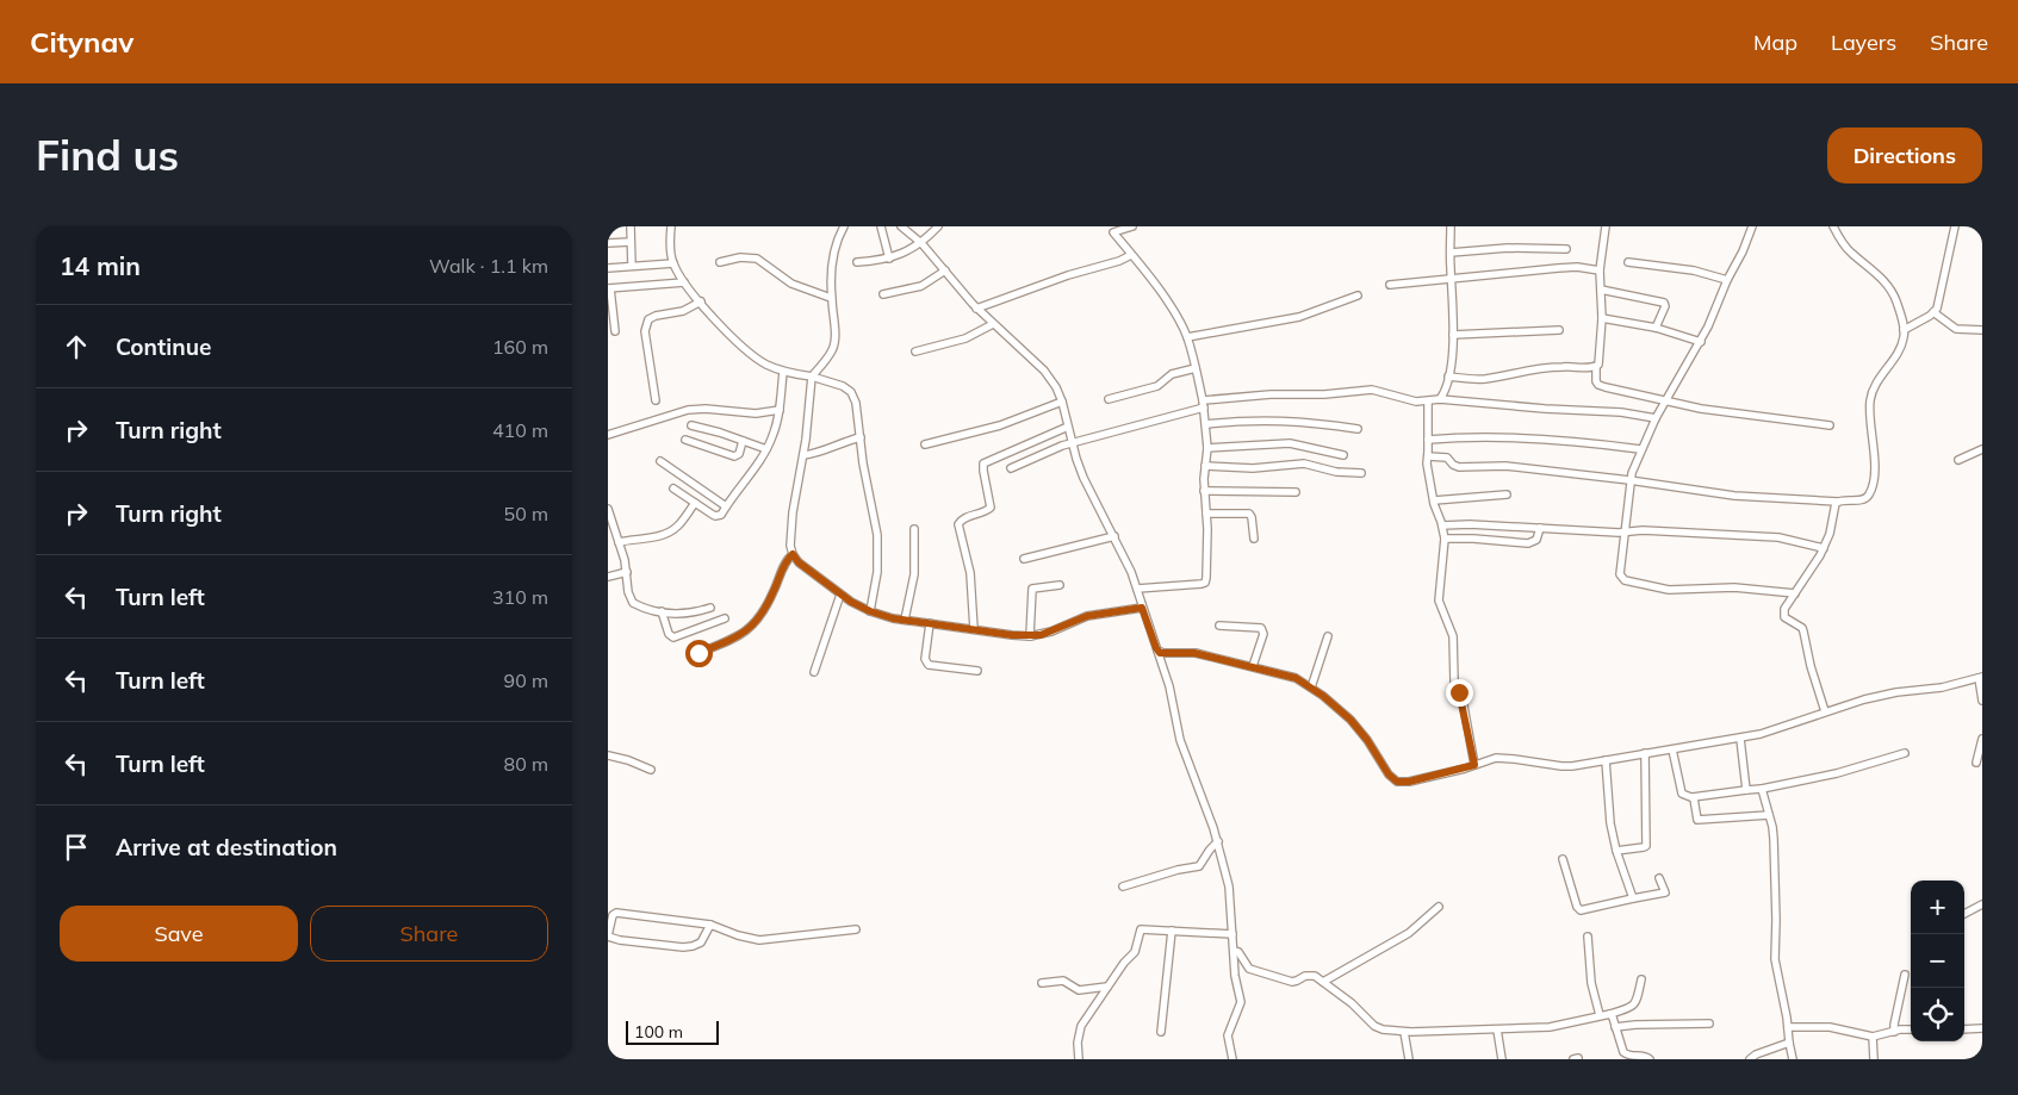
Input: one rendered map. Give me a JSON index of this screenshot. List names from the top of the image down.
{
  "scale_bar": "100 m",
  "page": {
    "header": "Citynav",
    "nav": ["Map", "Layers", "Share"],
    "buttons": [
      "Directions",
      ["Save", "Share"]
    ],
    "title": "Find us",
    "heading": ["14 min", "Walk · 1.1 km"],
    "list": [
      ["Continue", "160 m"],
      ["Turn right", "410 m"],
      ["Turn right", "50 m"],
      ["Turn left", "310 m"],
      ["Turn left", "90 m"],
      ["Turn left", "80 m"],
      "Arrive at destination"
    ],
    "map_buttons": ["+", "−"],
    "scale": "100 m"
  }
}
